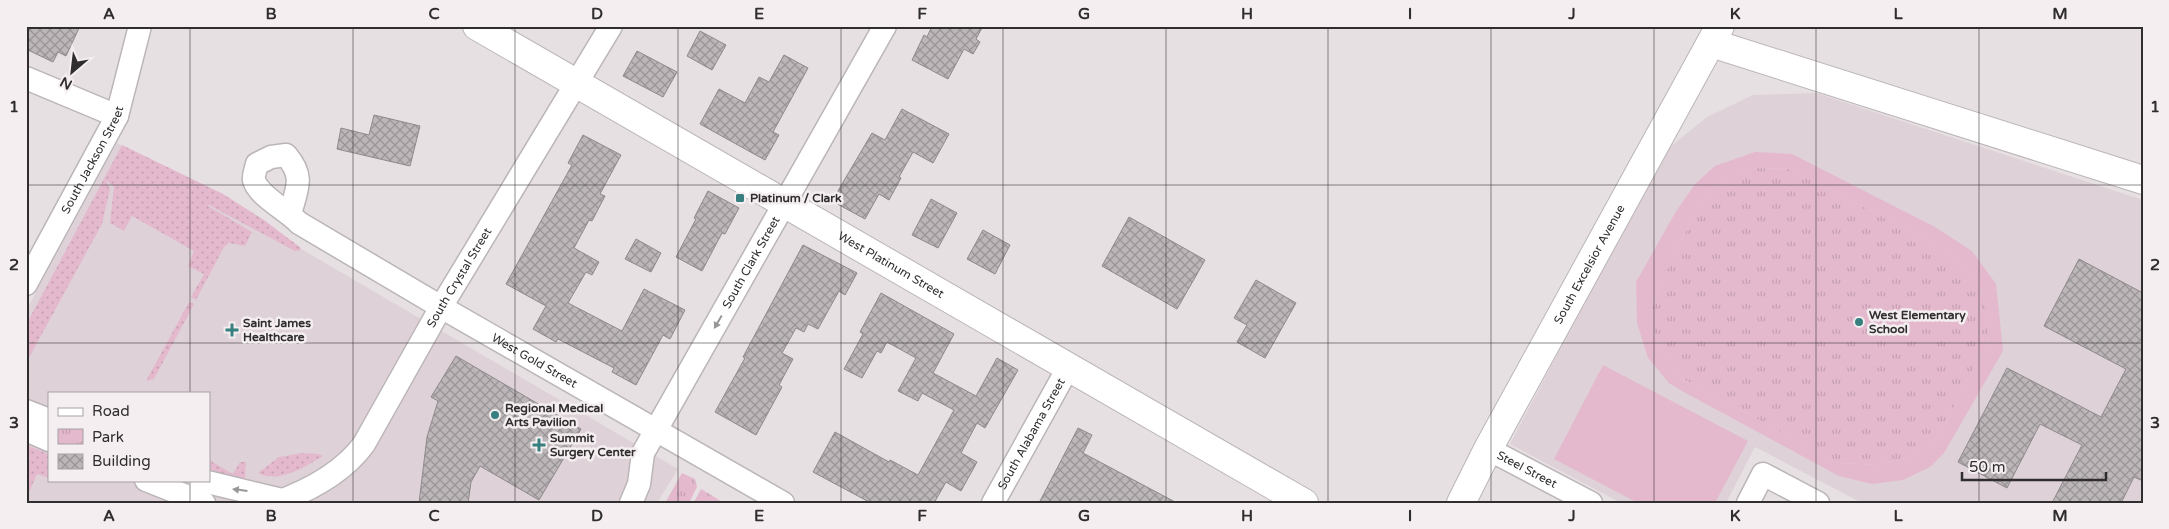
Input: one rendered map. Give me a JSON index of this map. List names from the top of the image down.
{
  "streets": {
    "main road": ["West Platinum Street", "South Excelsior Avenue"],
    "street": [
      "South Jackson Street",
      "South Clark Street",
      "South Crystal Street",
      "West Gold Street",
      "South Alabama Street",
      "Steel Street"
    ]
  },
  "crossings": [
    ["South Clark Street", "West Platinum Street"],
    ["South Clark Street", "West Gold Street"],
    ["West Platinum Street", "South Crystal Street"],
    ["West Platinum Street", "South Alabama Street"],
    ["South Excelsior Avenue", "Steel Street"],
    ["South Crystal Street", "West Gold Street"]
  ],
  "one_way": ["South Clark Street"],
  "places": {
    "transit": ["Platinum / Clark"],
    "other": ["West Elementary School", "Regional Medical Arts Pavilion"],
    "health": ["Saint James Healthcare", "Summit Surgery Center"]
  },
  "legend": ["Road", "Park", "Building"],
  "scale_bar": "50 m",
  "north": "bottom left",
  "grid": {
    "columns": [
      "A",
      "B",
      "C",
      "D",
      "E",
      "F",
      "G",
      "H",
      "I",
      "J",
      "K",
      "L",
      "M"
    ],
    "rows": ["1", "2", "3"]
  }
}
